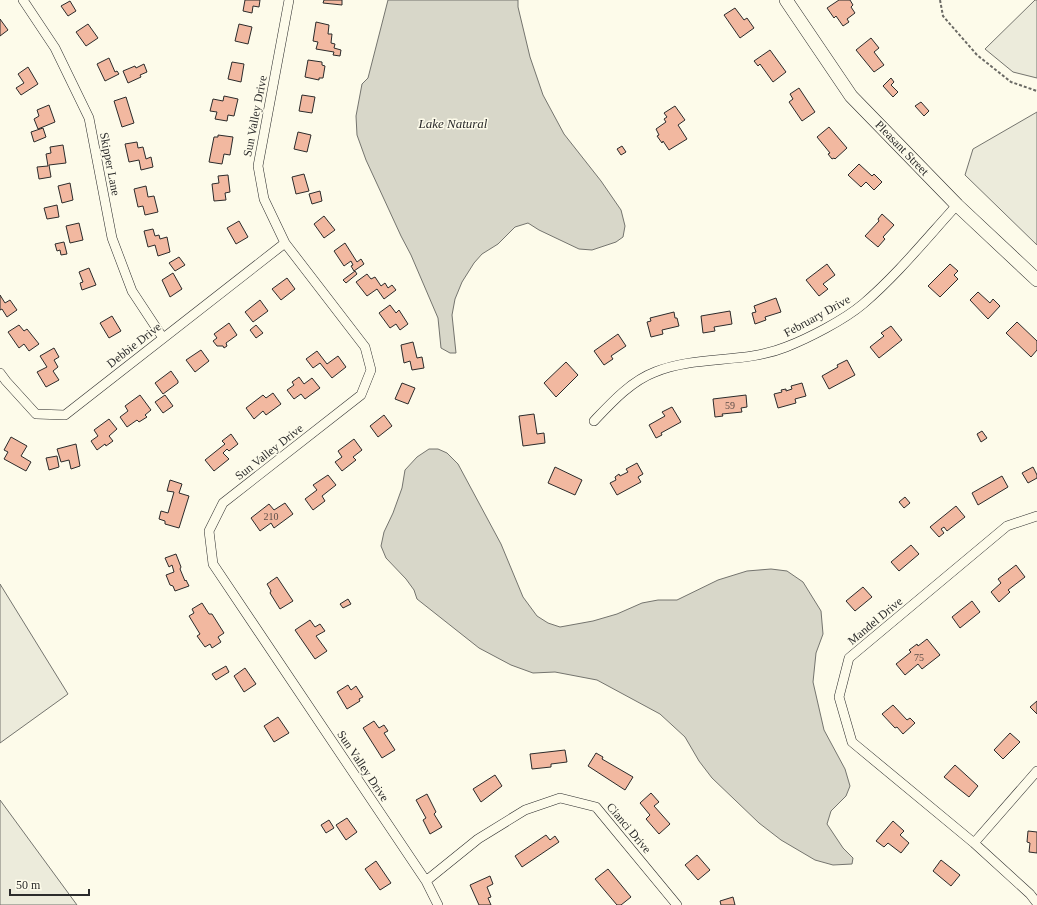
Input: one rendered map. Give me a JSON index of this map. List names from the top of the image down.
{
  "streets": {
    "street": [
      "Sun Valley Drive",
      "Pleasant Street",
      "Skipper Lane",
      "February Drive",
      "Debbie Drive",
      "Mandel Drive",
      "Cianci Drive"
    ]
  },
  "crossings": [
    ["Sun Valley Drive", "Debbie Drive"],
    ["Sun Valley Drive", "Cianci Drive"],
    ["Pleasant Street", "February Drive"],
    ["Skipper Lane", "Debbie Drive"]
  ],
  "water": ["Lake Natural"],
  "house_numbers": ["59", "210", "75"],
  "scale_bar": "50 m"
}
